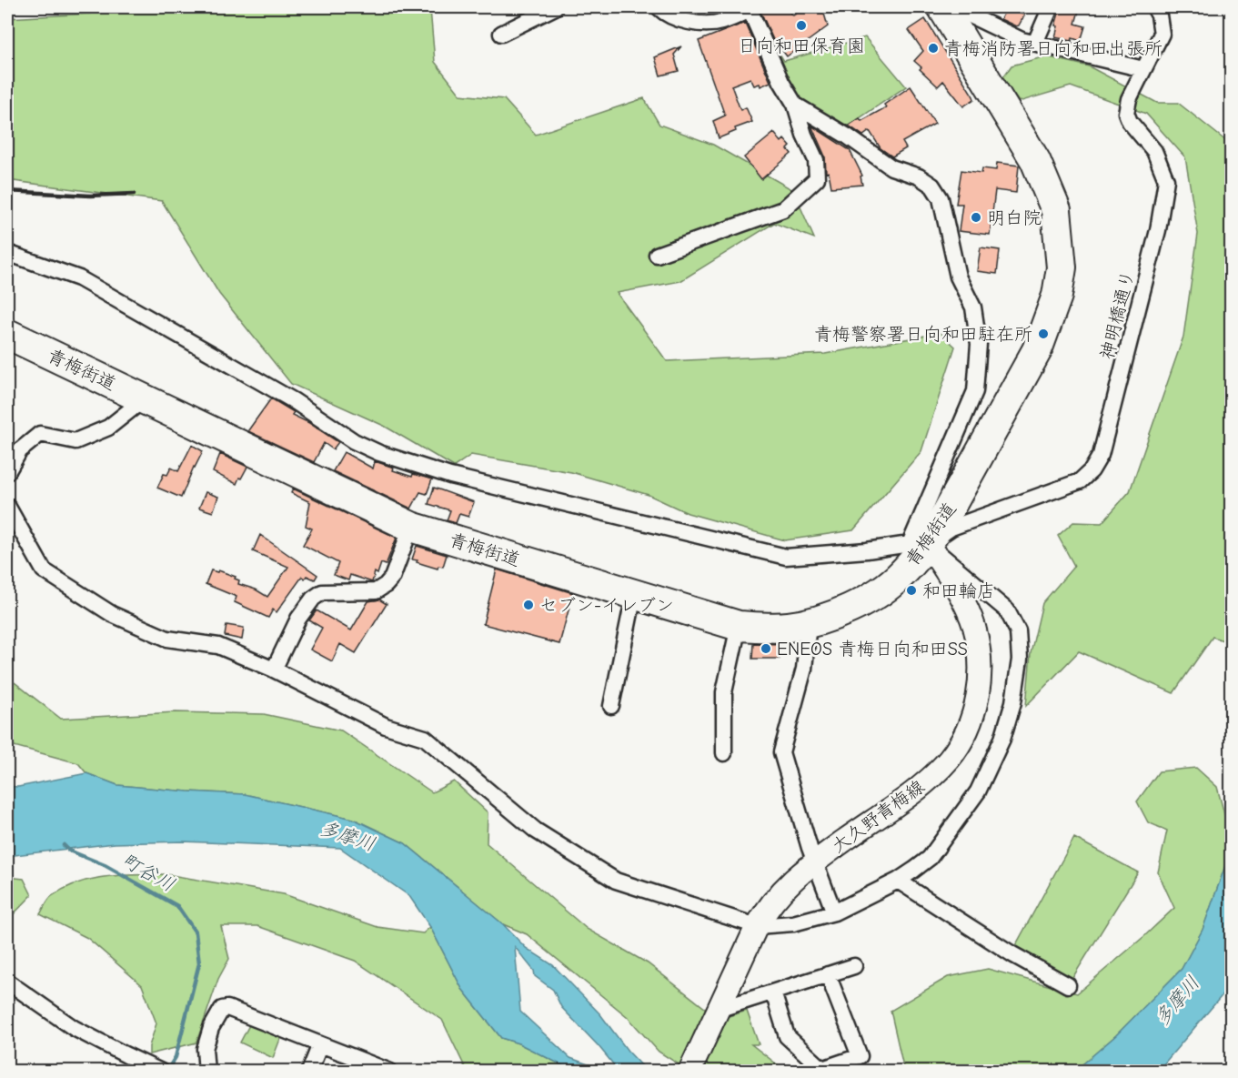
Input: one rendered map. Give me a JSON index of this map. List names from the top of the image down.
{
  "streets": {
    "highway": ["青梅街道"],
    "main road": ["大久野青梅線"],
    "street": ["神明橋通り"]
  },
  "crossings": [
    ["神明橋通り", "青梅街道"],
    ["神明橋通り", "大久野青梅線"],
    ["青梅街道", "大久野青梅線"]
  ],
  "water": ["多摩川", "町谷川"],
  "places": [
    "日向和田保育園",
    "青梅消防署日向和田出張所",
    "明白院",
    "青梅警察署日向和田駐在所",
    "和田輪店",
    "セブン-イレブン",
    "ENEOS 青梅日向和田SS"
  ]
}
